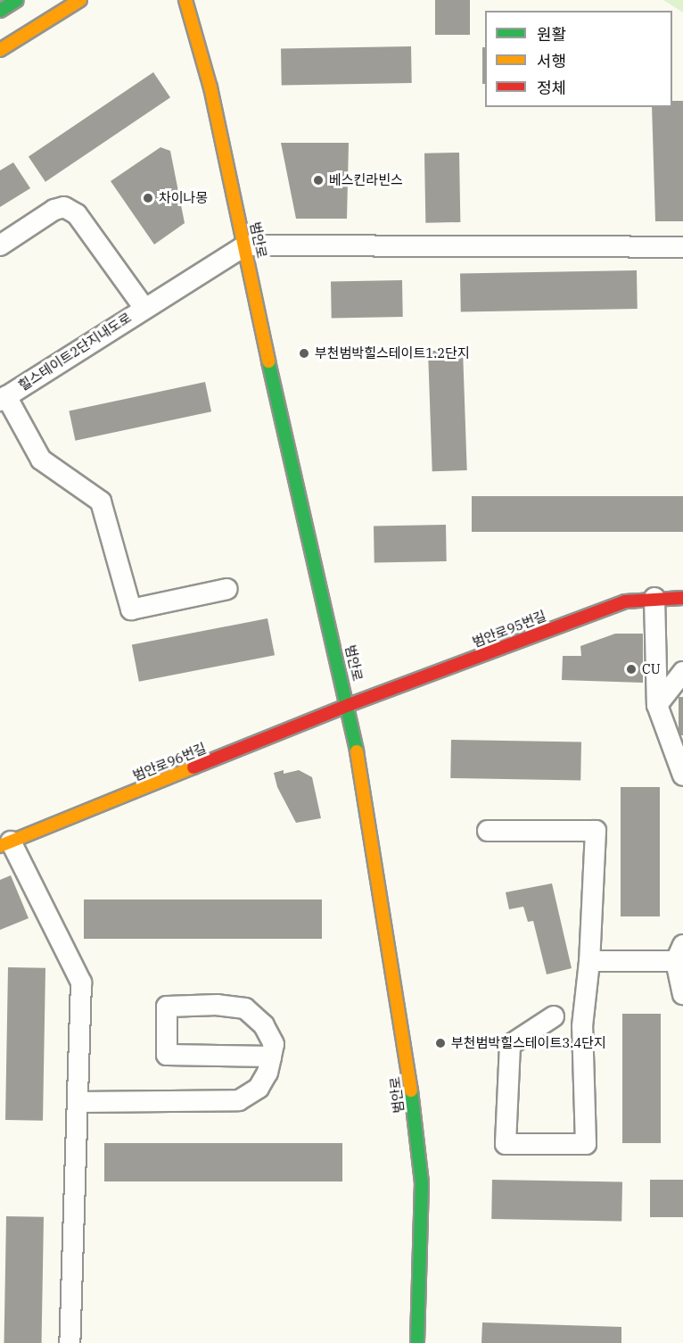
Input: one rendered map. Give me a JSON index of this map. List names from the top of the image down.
{
  "streets": {
    "street": [
      "범안로",
      "힐스테이트2단지내도로",
      "범안로95번길",
      "범안로96번길"
    ]
  },
  "crossings": [
    ["범안로", "힐스테이트2단지내도로"],
    ["범안로", "범안로95번길"],
    ["범안로", "범안로96번길"],
    ["범안로95번길", "범안로96번길"]
  ],
  "places": [
    "베스킨라빈스",
    "차이나몽",
    "부천범박힐스테이트1.2단지",
    "CU",
    "부천범박힐스테이트3.4단지"
  ],
  "legend": ["원활", "서행", "정체"]
}
